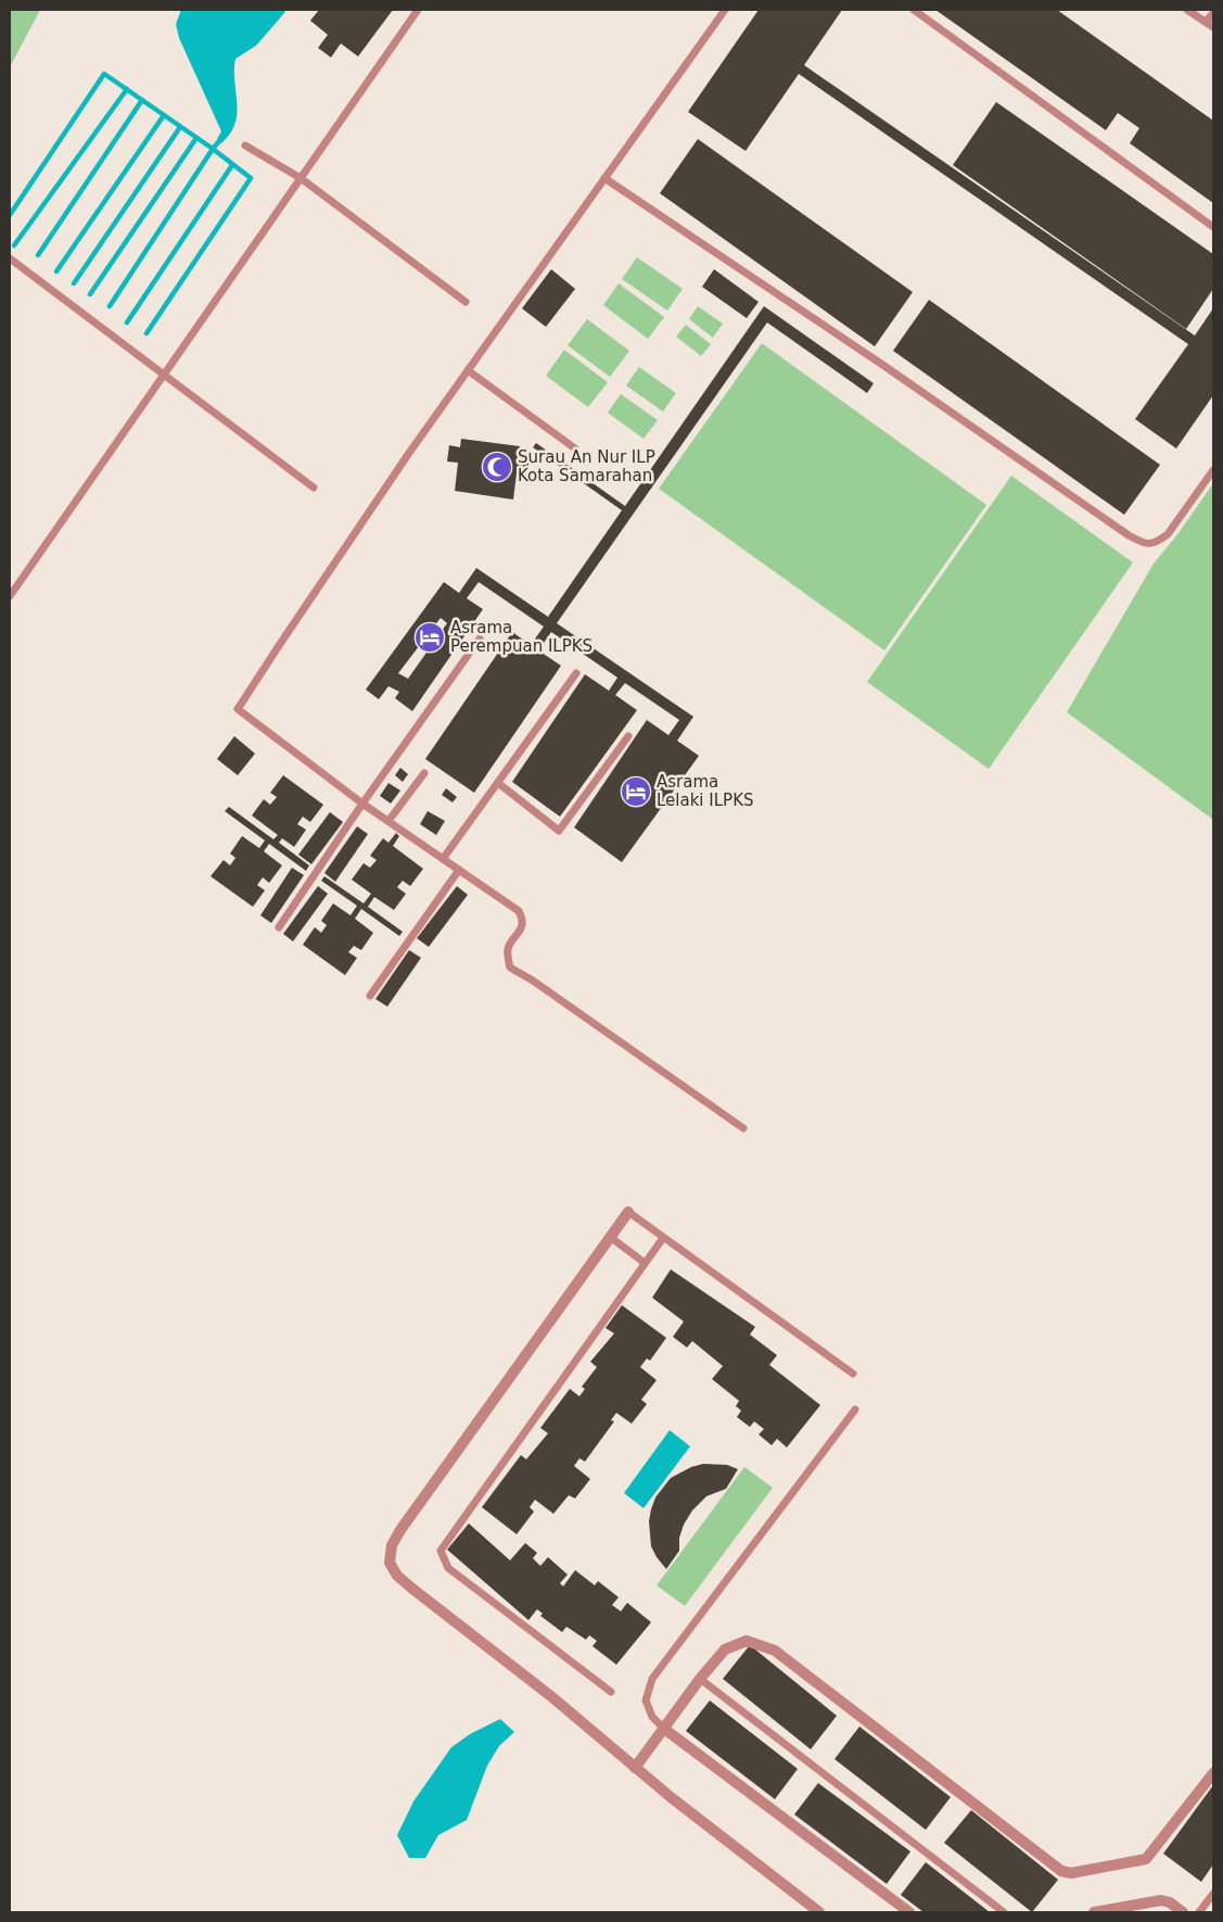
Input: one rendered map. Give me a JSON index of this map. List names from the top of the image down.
{
  "places": {
    "mosque": ["Surau An Nur ILP Kota Samarahan"],
    "hotel": ["Asrama Perempuan ILPKS", "Asrama Lelaki ILPKS"]
  }
}
